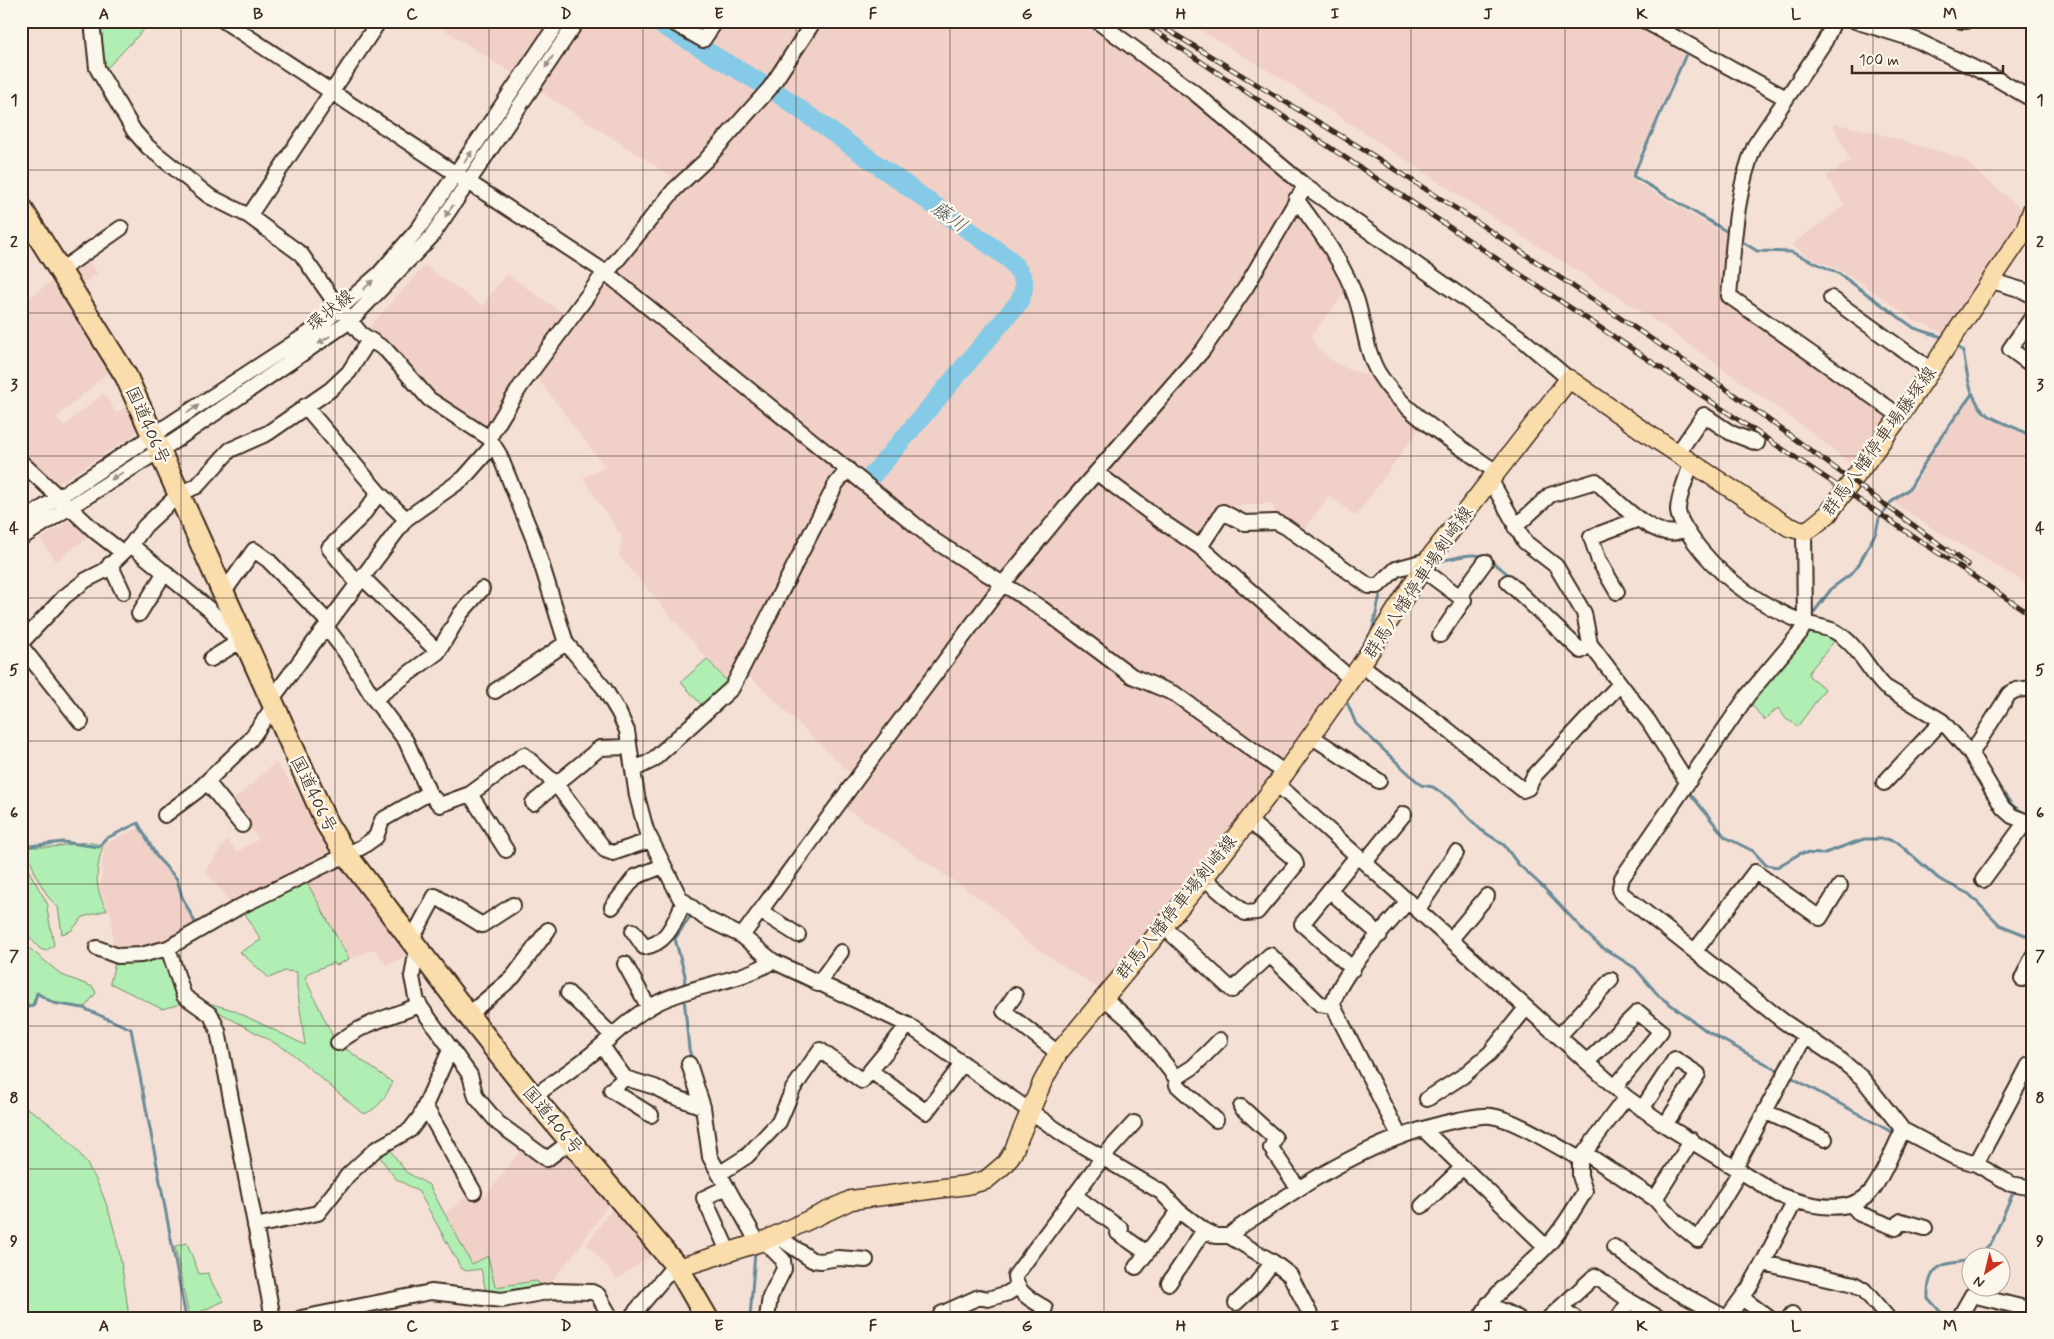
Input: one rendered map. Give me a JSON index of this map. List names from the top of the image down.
{
  "streets": {
    "highway": ["国道406号"],
    "main road": ["群馬八幡停車場藤塚線", "群馬八幡停車場剣崎線"],
    "street": ["環状線"]
  },
  "crossings": [
    ["環状線", "国道406号"],
    ["国道406号", "群馬八幡停車場剣崎線"]
  ],
  "water": ["藤川"],
  "scale_bar": "100 m",
  "north": "bottom left",
  "grid": {
    "columns": [
      "A",
      "B",
      "C",
      "D",
      "E",
      "F",
      "G",
      "H",
      "I",
      "J",
      "K",
      "L",
      "M"
    ],
    "rows": [
      "1",
      "2",
      "3",
      "4",
      "5",
      "6",
      "7",
      "8",
      "9"
    ]
  }
}
